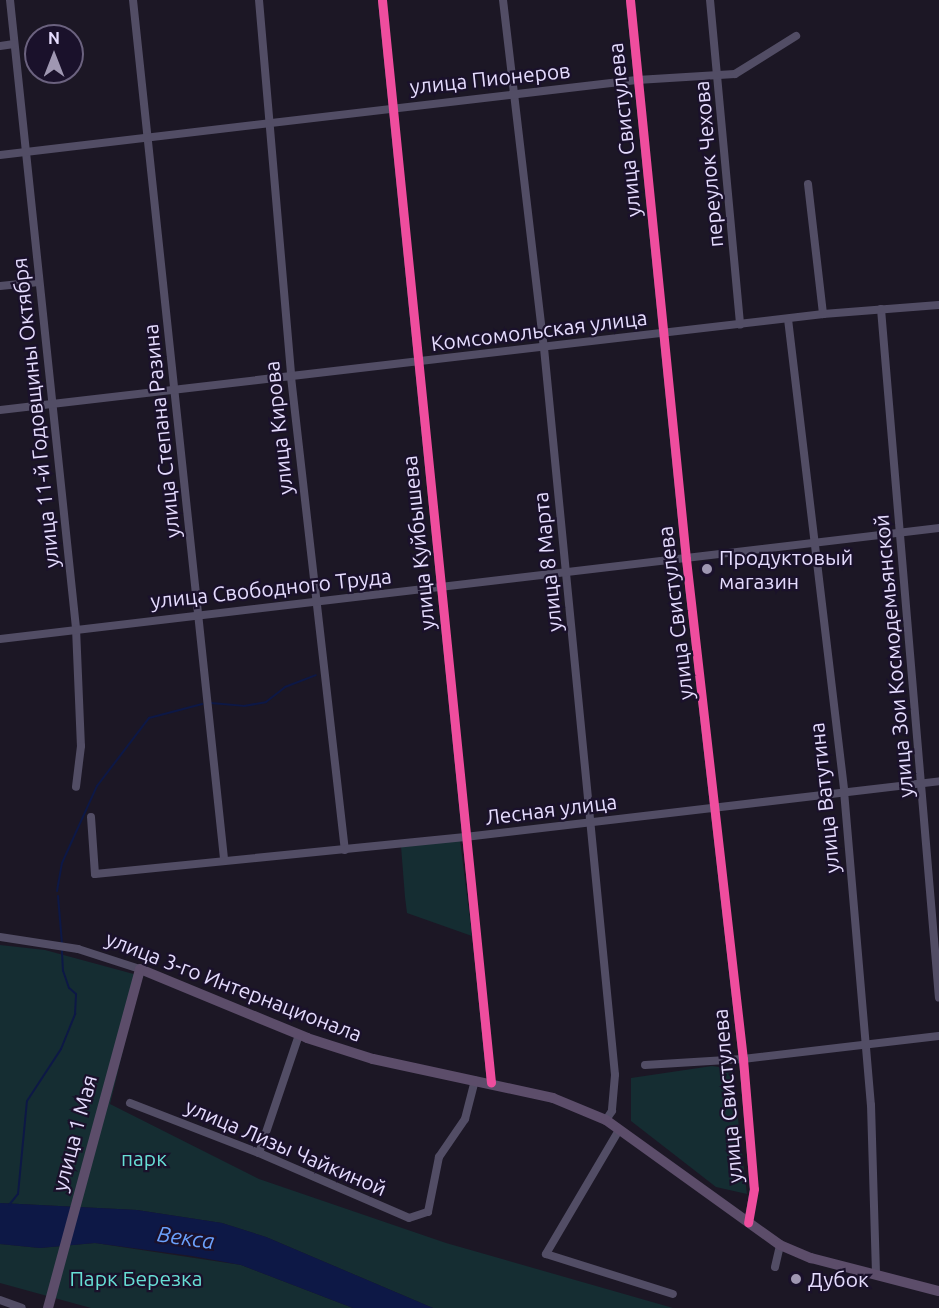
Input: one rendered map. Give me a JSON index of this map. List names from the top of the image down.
{
  "streets": {
    "main road": ["улица 3-го Интернационала", "улица 1 Мая"],
    "street": [
      "улица Пионеров",
      "улица Свистулева",
      "переулок Чехова",
      "Комсомольская улица",
      "улица 11-й Годовщины Октября",
      "улица Кирова",
      "улица Степана Разина",
      "улица Куйбышева",
      "улица 8 Марта",
      "улица Свободного Труда",
      "улица Зои Космодемьянской",
      "улица Ватутина",
      "Лесная улица",
      "улица Лизы Чайкиной"
    ]
  },
  "crossings": [
    ["улица Пионеров", "улица Свистулева"],
    ["улица Пионеров", "переулок Чехова"],
    ["улица Пионеров", "улица 11-й Годовщины Октября"],
    ["улица Пионеров", "улица Кирова"],
    ["улица Пионеров", "улица Степана Разина"],
    ["улица Пионеров", "улица Куйбышева"],
    ["улица Пионеров", "улица 8 Марта"],
    ["улица Свистулева", "Комсомольская улица"],
    ["улица Свистулева", "улица Свободного Труда"],
    ["улица Свистулева", "Лесная улица"],
    ["улица Свистулева", "улица 3-го Интернационала"],
    ["переулок Чехова", "Комсомольская улица"],
    ["Комсомольская улица", "улица 11-й Годовщины Октября"],
    ["Комсомольская улица", "улица Кирова"],
    ["Комсомольская улица", "улица Степана Разина"],
    ["Комсомольская улица", "улица Куйбышева"],
    ["Комсомольская улица", "улица 8 Марта"],
    ["Комсомольская улица", "улица Зои Космодемьянской"],
    ["Комсомольская улица", "улица Ватутина"],
    ["улица 11-й Годовщины Октября", "улица Свободного Труда"],
    ["улица Кирова", "улица Свободного Труда"],
    ["улица Кирова", "Лесная улица"],
    ["улица Степана Разина", "улица Свободного Труда"],
    ["улица Степана Разина", "Лесная улица"],
    ["улица Куйбышева", "улица Свободного Труда"],
    ["улица Куйбышева", "Лесная улица"],
    ["улица Куйбышева", "улица 3-го Интернационала"],
    ["улица 8 Марта", "улица Свободного Труда"],
    ["улица 8 Марта", "Лесная улица"],
    ["улица 8 Марта", "улица 3-го Интернационала"],
    ["улица Свободного Труда", "улица Зои Космодемьянской"],
    ["улица Свободного Труда", "улица Ватутина"],
    ["улица Зои Космодемьянской", "Лесная улица"],
    ["улица Ватутина", "Лесная улица"],
    ["улица Ватутина", "улица 3-го Интернационала"],
    ["улица 3-го Интернационала", "улица 1 Мая"],
    ["улица 3-го Интернационала", "улица Лизы Чайкиной"]
  ],
  "water": ["Векса"],
  "parks": ["парк", "Парк Березка"],
  "places": ["Продуктовый магазин", "Дубок"],
  "north": "top"
}
